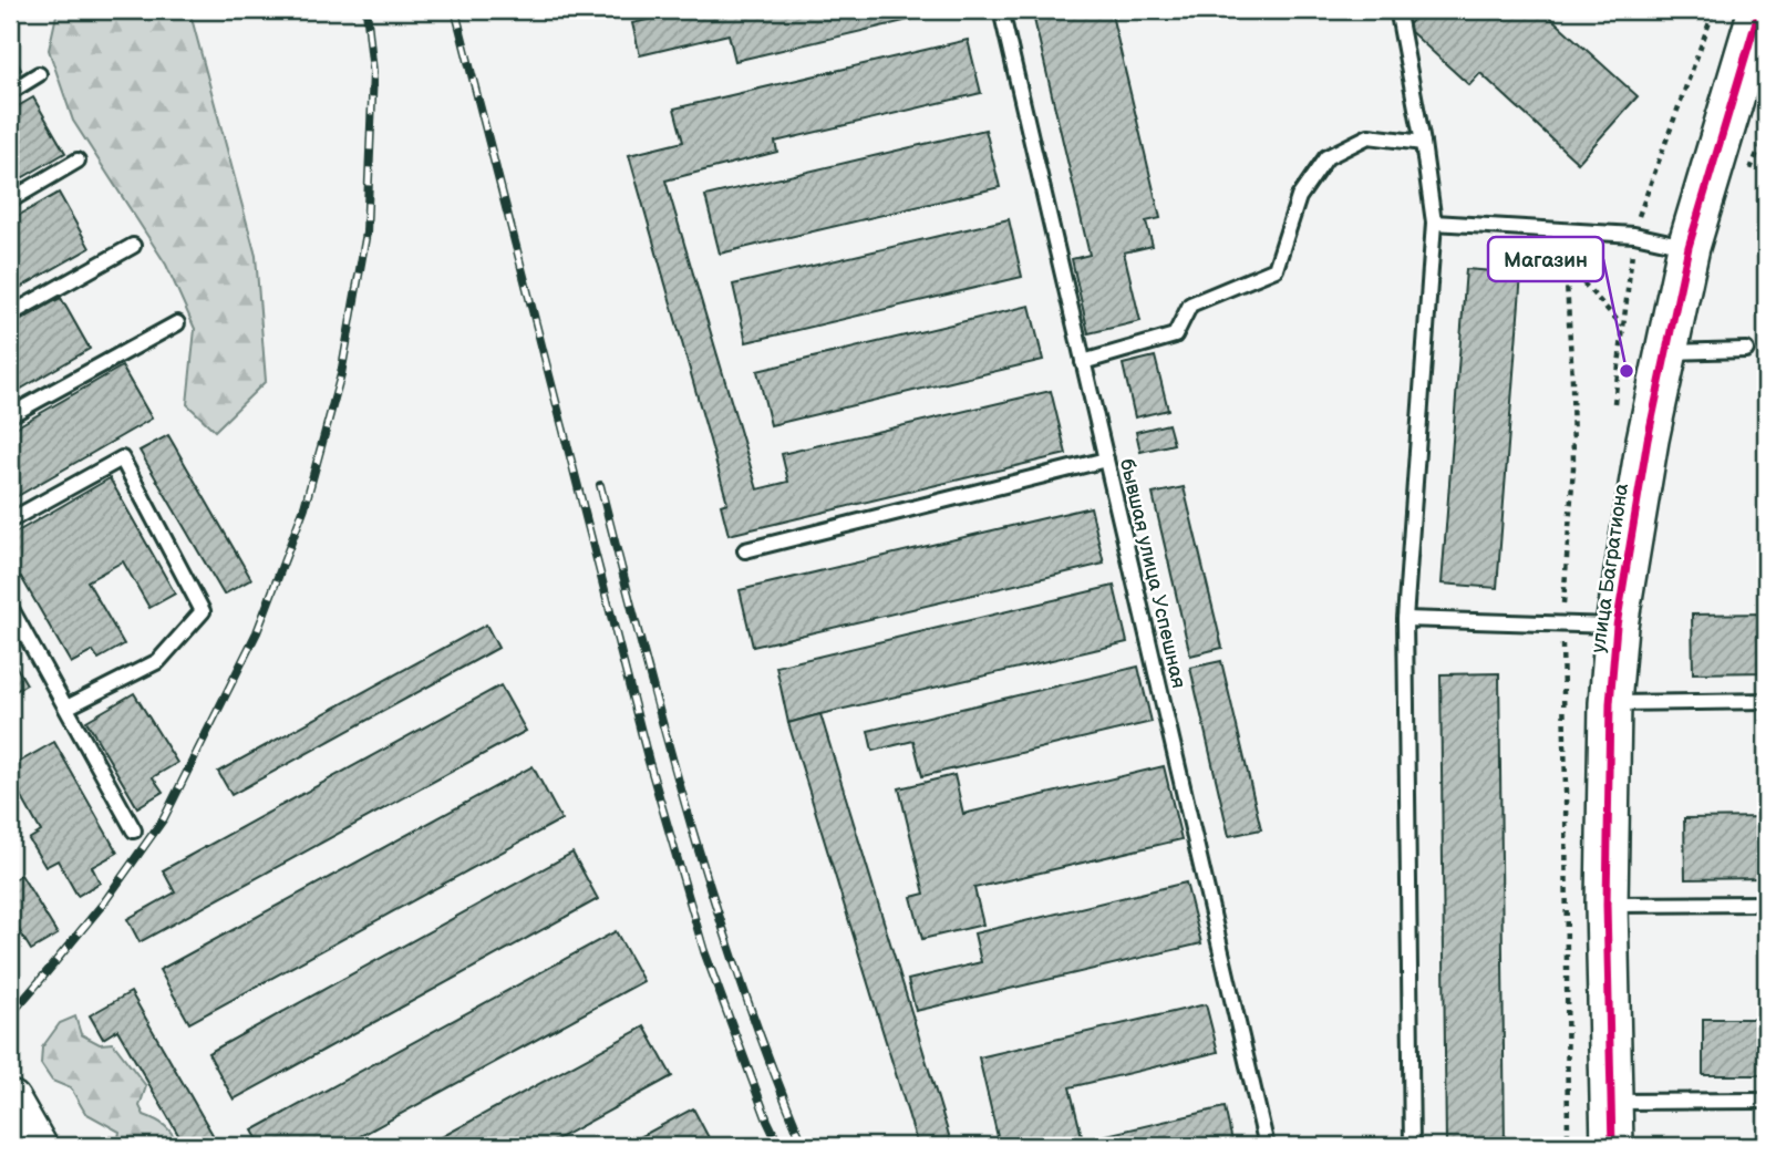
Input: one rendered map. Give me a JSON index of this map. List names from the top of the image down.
{
  "streets": {
    "street": ["улица Багратиона"],
    "lane": ["бывшая улица Успешная"]
  },
  "places": ["Магазин"]
}
